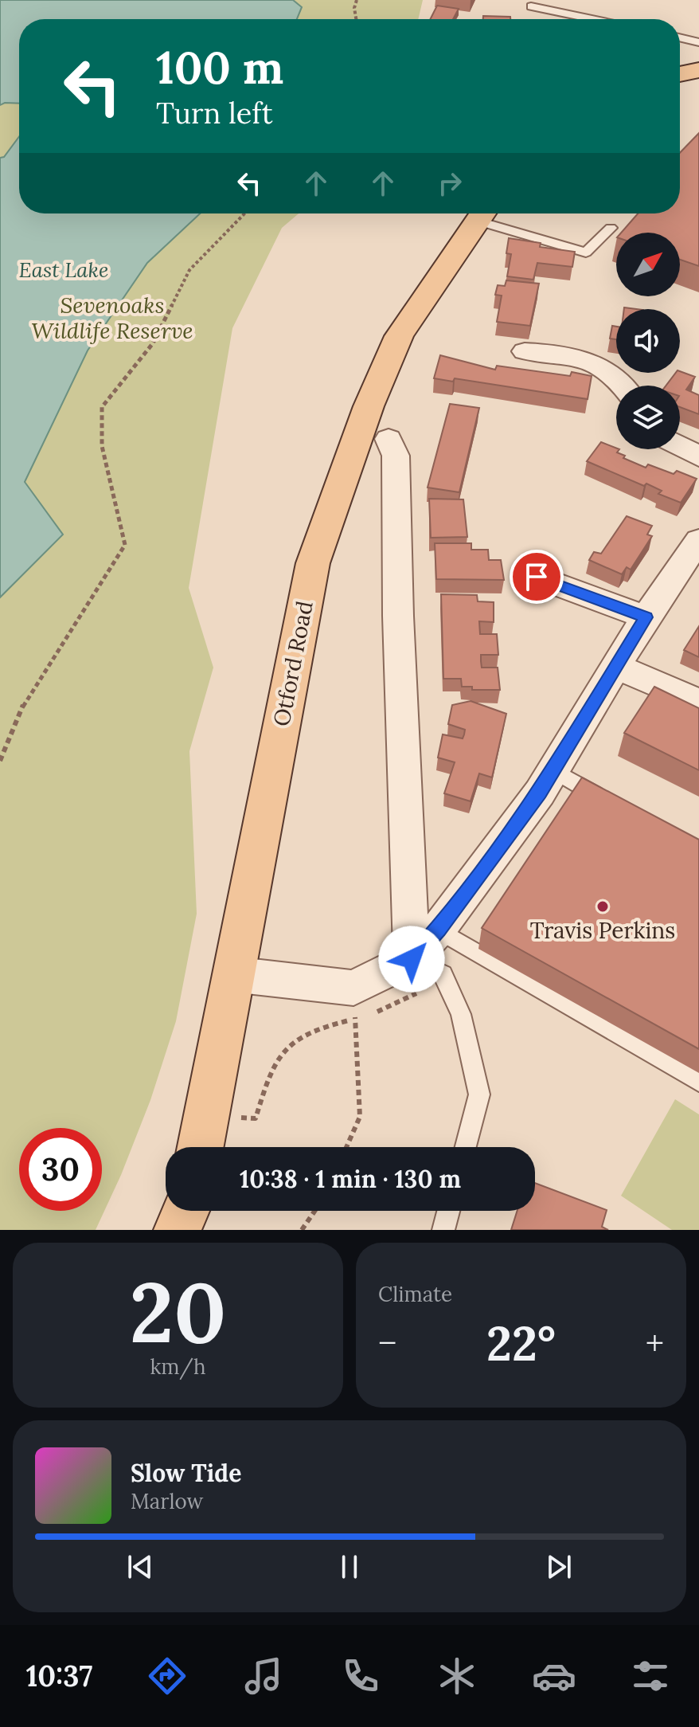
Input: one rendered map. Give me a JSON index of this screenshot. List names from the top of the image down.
{
  "streets": {
    "main road": ["Otford Road"]
  },
  "water": ["East Lake"],
  "parks": ["Sevenoaks Wildlife Reserve"],
  "places": ["Travis Perkins"],
  "north": "top right",
  "page": {
    "turn": ["100 m", "Turn left"],
    "limit": "30",
    "trip": "10:38 · 1 min · 130 m",
    "tile": [
      ["20", "km/h"],
      "Climate"
    ],
    "heat": ["−", "22°", "+"],
    "song": ["Slow Tide", "Marlow"],
    "tabs": "10:37"
  }
}
